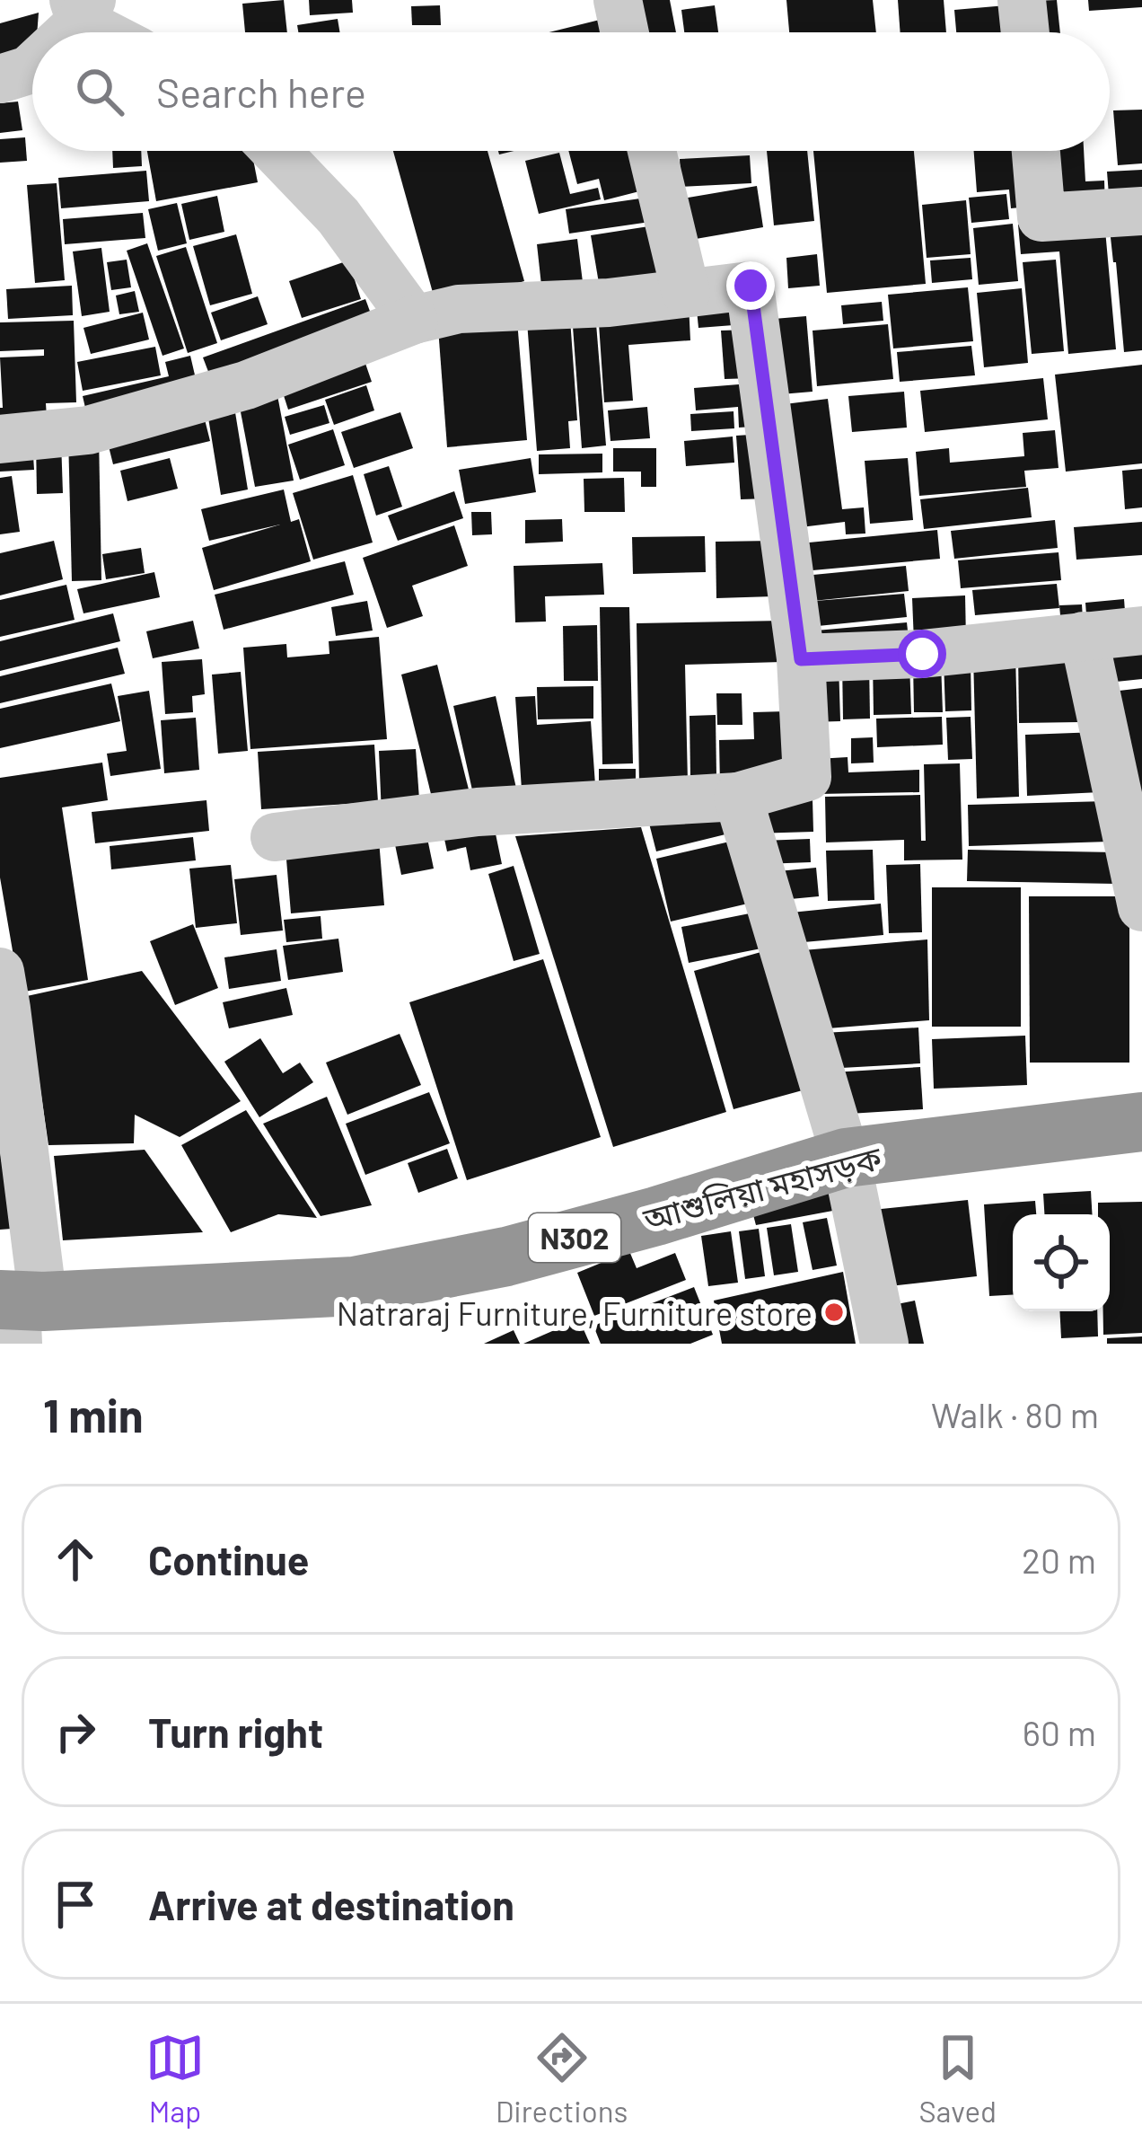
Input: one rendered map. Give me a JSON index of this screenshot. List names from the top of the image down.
{
  "streets": {
    "highway": ["আশুলিয়া মহাসড়ক", "N302"]
  },
  "places": ["Natraraj Furniture, Furniture store"],
  "page": {
    "search": "Search here",
    "heading": ["1 min", "Walk · 80 m"],
    "list": [
      ["Continue", "20 m"],
      ["Turn right", "60 m"],
      "Arrive at destination"
    ],
    "nav": ["Map", "Directions", "Saved"]
  }
}
